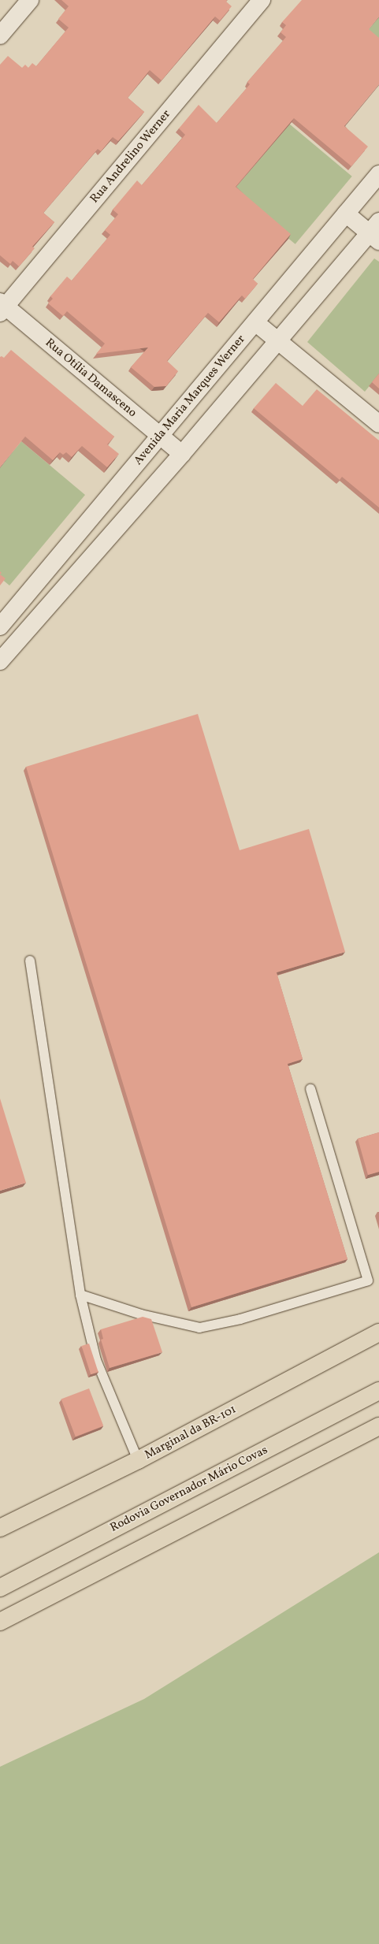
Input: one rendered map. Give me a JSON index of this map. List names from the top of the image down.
{
  "streets": {
    "main road": ["Marginal da BR-101", "Rodovia Governador Mário Covas"],
    "street": ["Rua Andrelino Werner", "Rua Otília Damasceno", "Avenida Maria Marques Werner"]
  },
  "crossings": [
    ["Rua Andrelino Werner", "Rua Otília Damasceno"],
    ["Rua Otília Damasceno", "Avenida Maria Marques Werner"]
  ]
}
